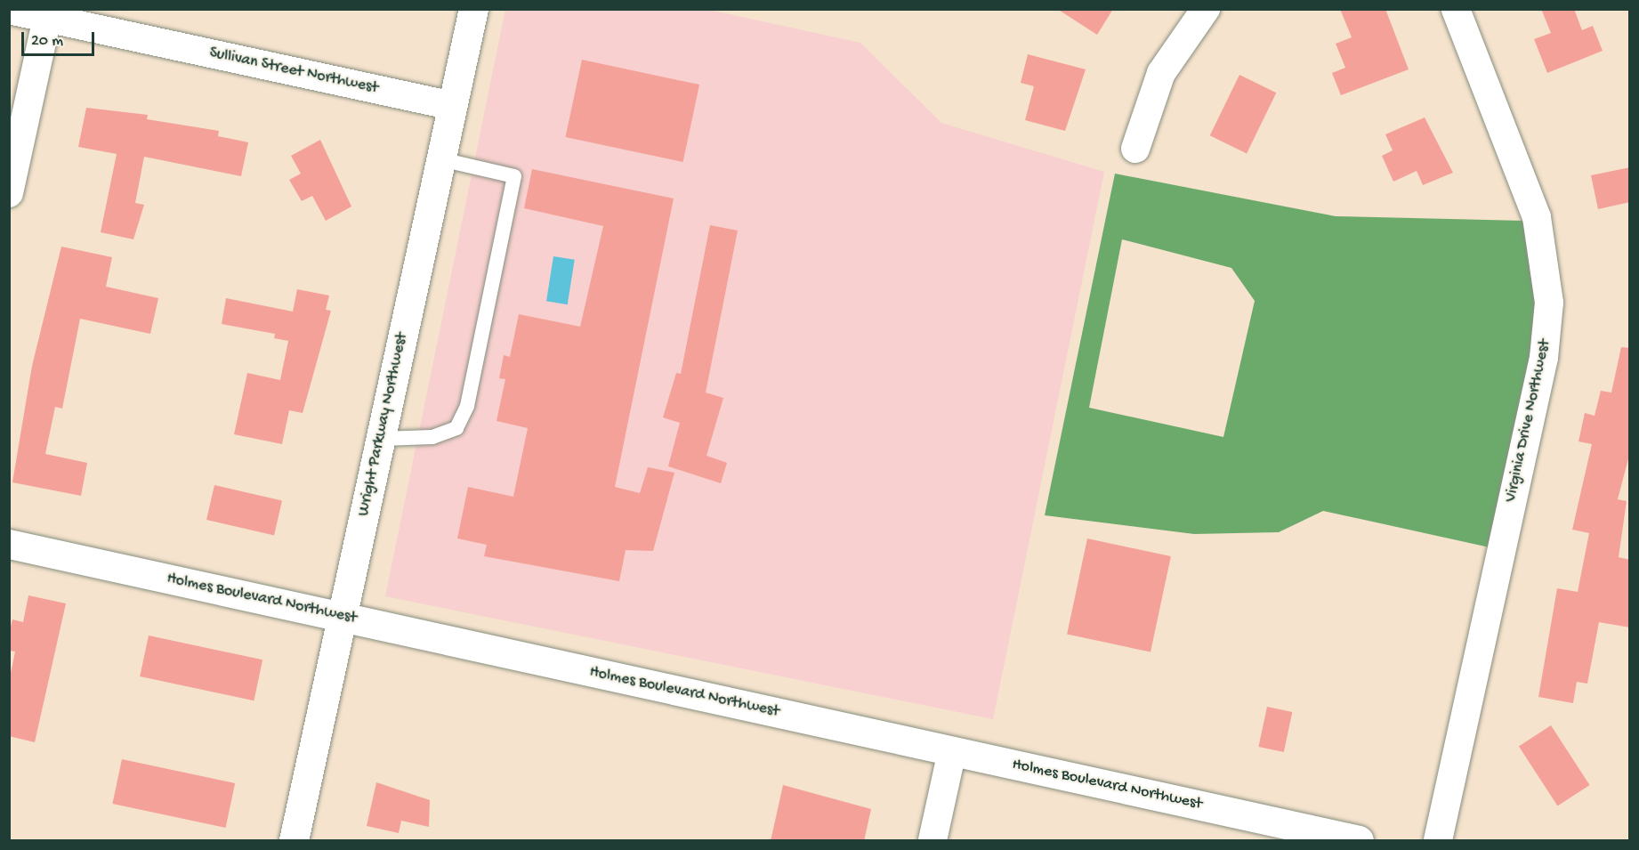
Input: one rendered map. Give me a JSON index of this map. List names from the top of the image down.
{
  "streets": {
    "street": [
      "Sullivan Street Northwest",
      "Virginia Drive Northwest",
      "Wright Parkway Northwest",
      "Holmes Boulevard Northwest"
    ]
  },
  "crossings": [
    ["Sullivan Street Northwest", "Wright Parkway Northwest"],
    ["Wright Parkway Northwest", "Holmes Boulevard Northwest"]
  ],
  "scale_bar": "20 m"
}
